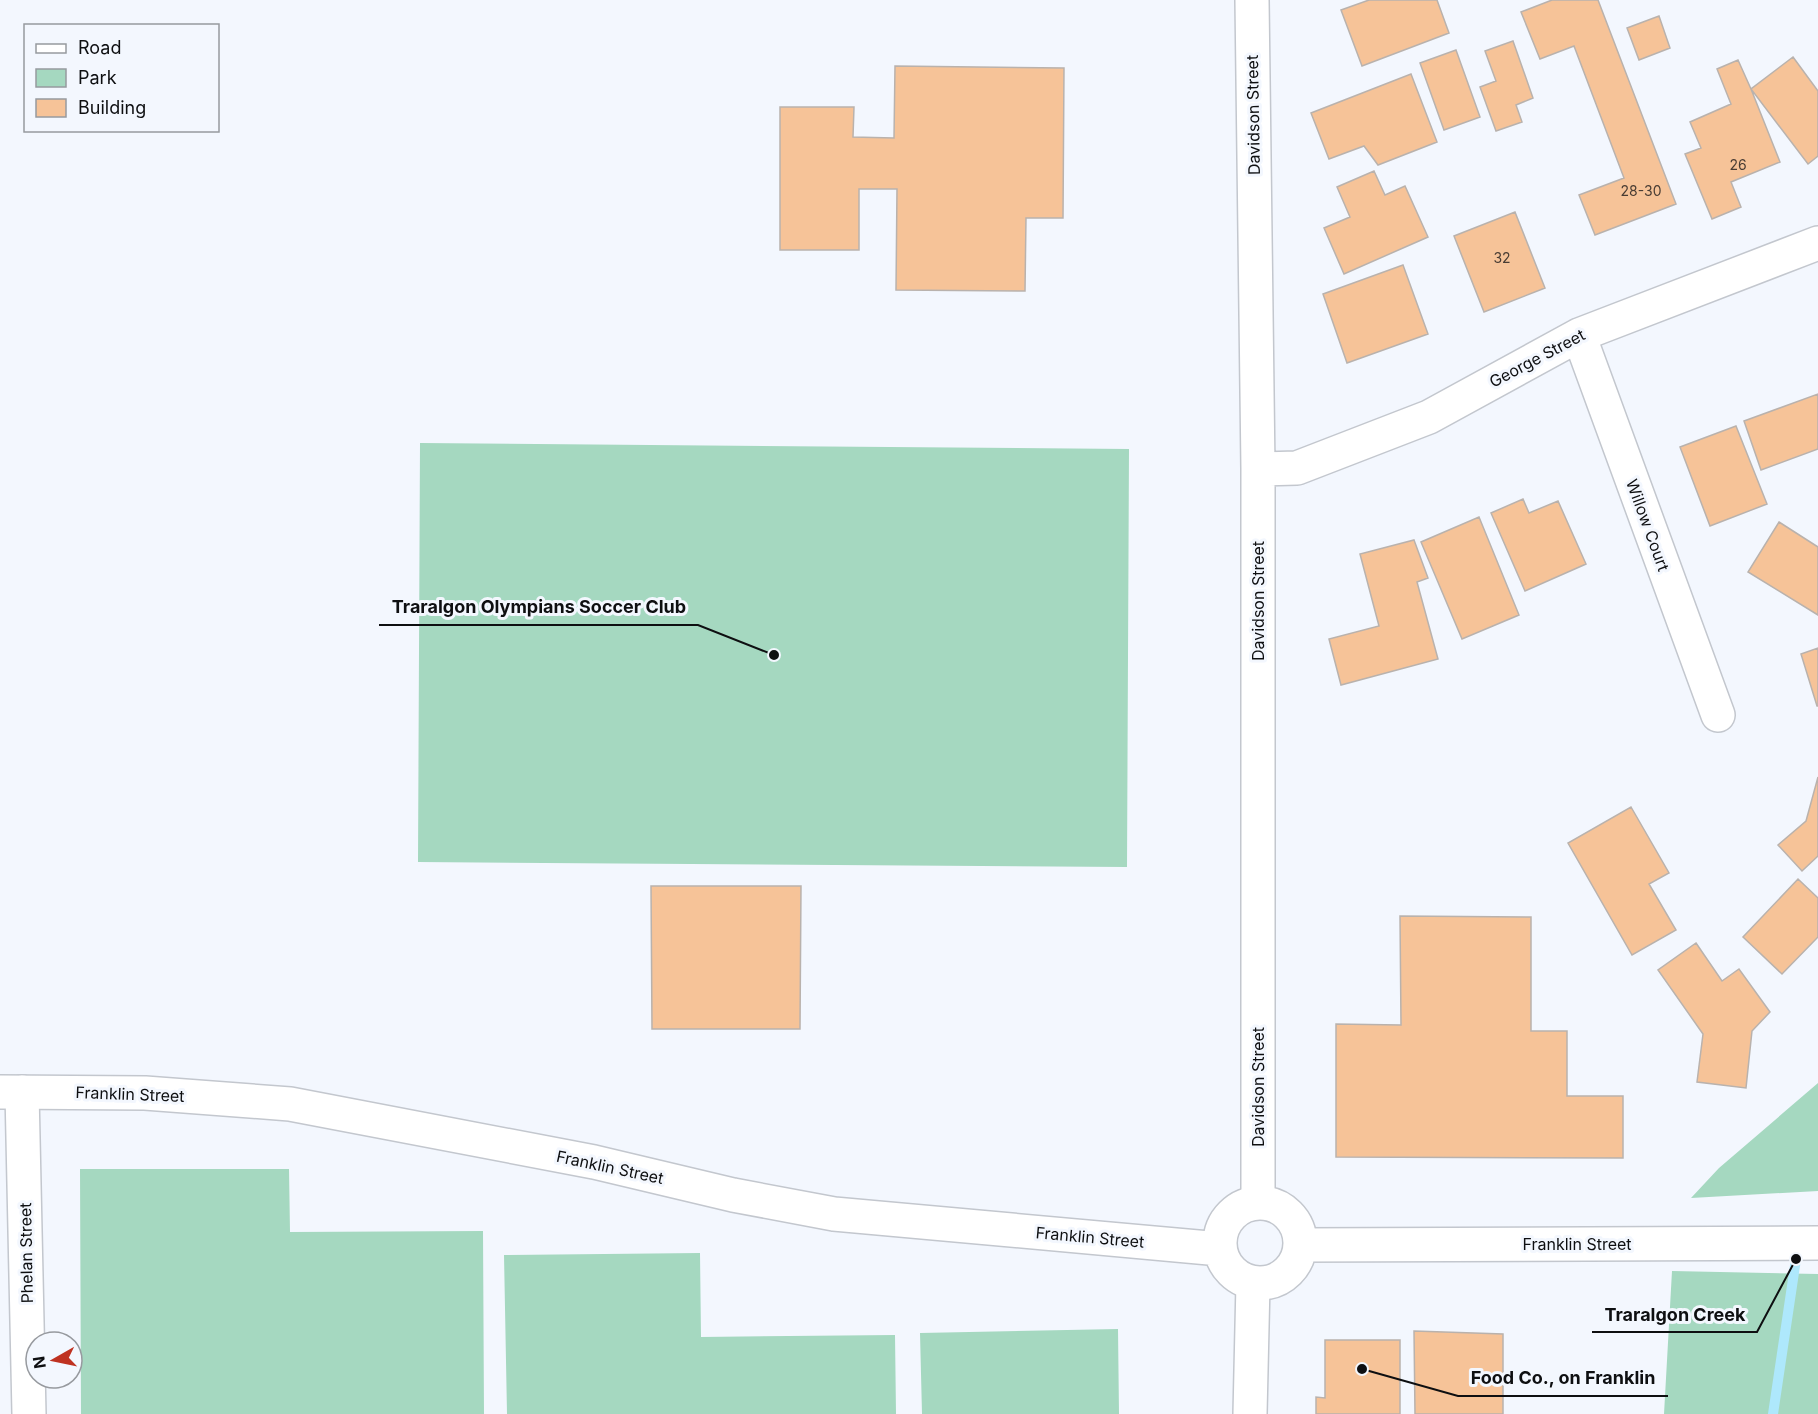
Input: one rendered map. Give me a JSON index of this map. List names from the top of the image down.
{
  "streets": {
    "street": [
      "Davidson Street",
      "George Street",
      "Willow Court",
      "Franklin Street",
      "Phelan Street"
    ]
  },
  "crossings": [
    ["Davidson Street", "George Street"],
    ["Davidson Street", "Franklin Street"],
    ["George Street", "Willow Court"],
    ["Franklin Street", "Phelan Street"]
  ],
  "places": ["Traralgon Olympians Soccer Club", "Traralgon Creek", "Food Co., on Franklin"],
  "house_numbers": ["26", "28-30", "32"],
  "legend": ["Road", "Park", "Building"],
  "north": "left"
}
